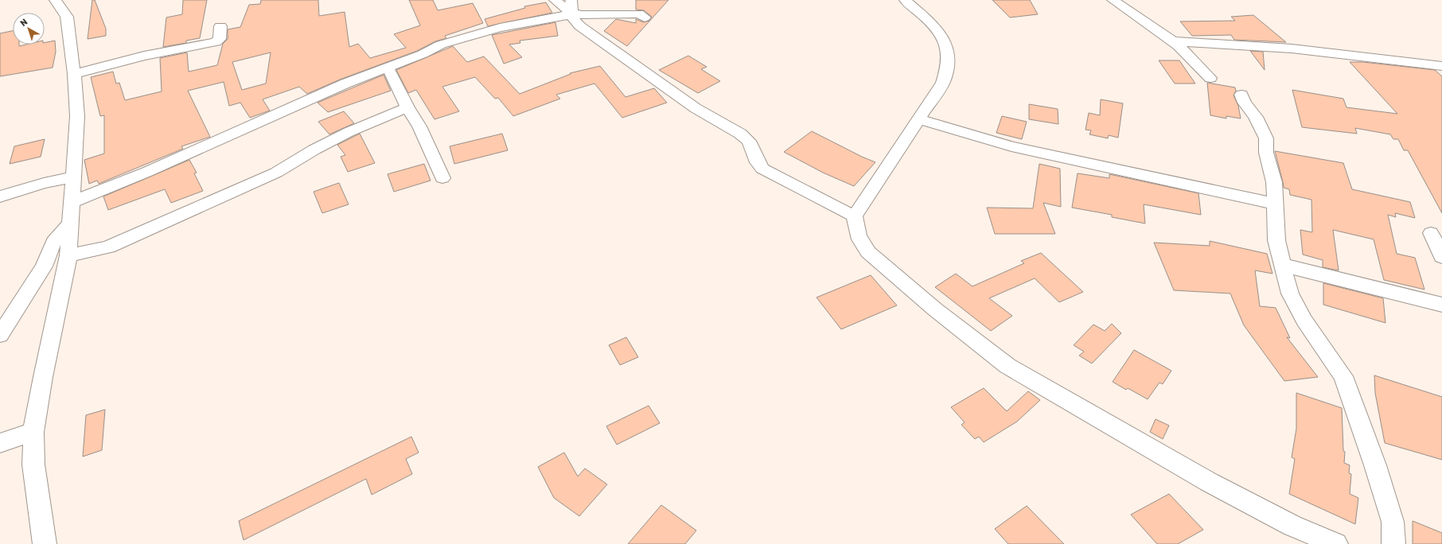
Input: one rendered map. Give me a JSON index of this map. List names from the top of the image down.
{
  "north": "top left"
}
